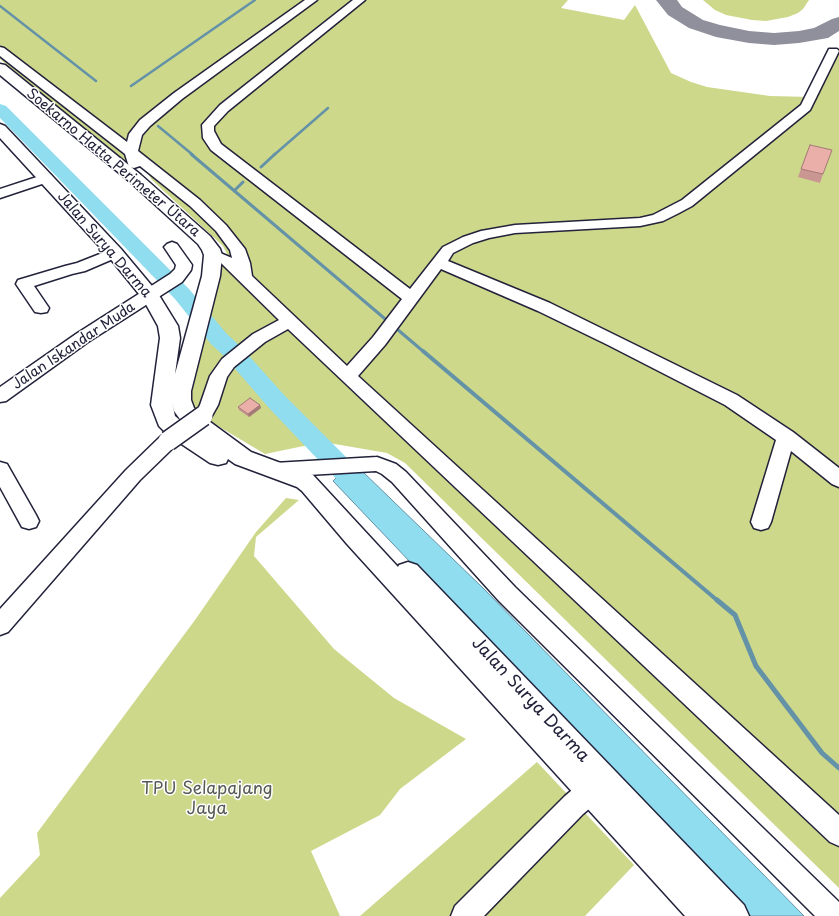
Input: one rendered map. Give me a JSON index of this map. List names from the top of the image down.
{
  "streets": {
    "main road": ["Soekarno Hatta Perimeter Utara", "Jalan Surya Darma"],
    "street": ["Jalan Iskandar Muda"]
  },
  "crossings": [
    ["Jalan Surya Darma", "Jalan Iskandar Muda"]
  ],
  "parks": ["TPU Selapajang Jaya"]
}
